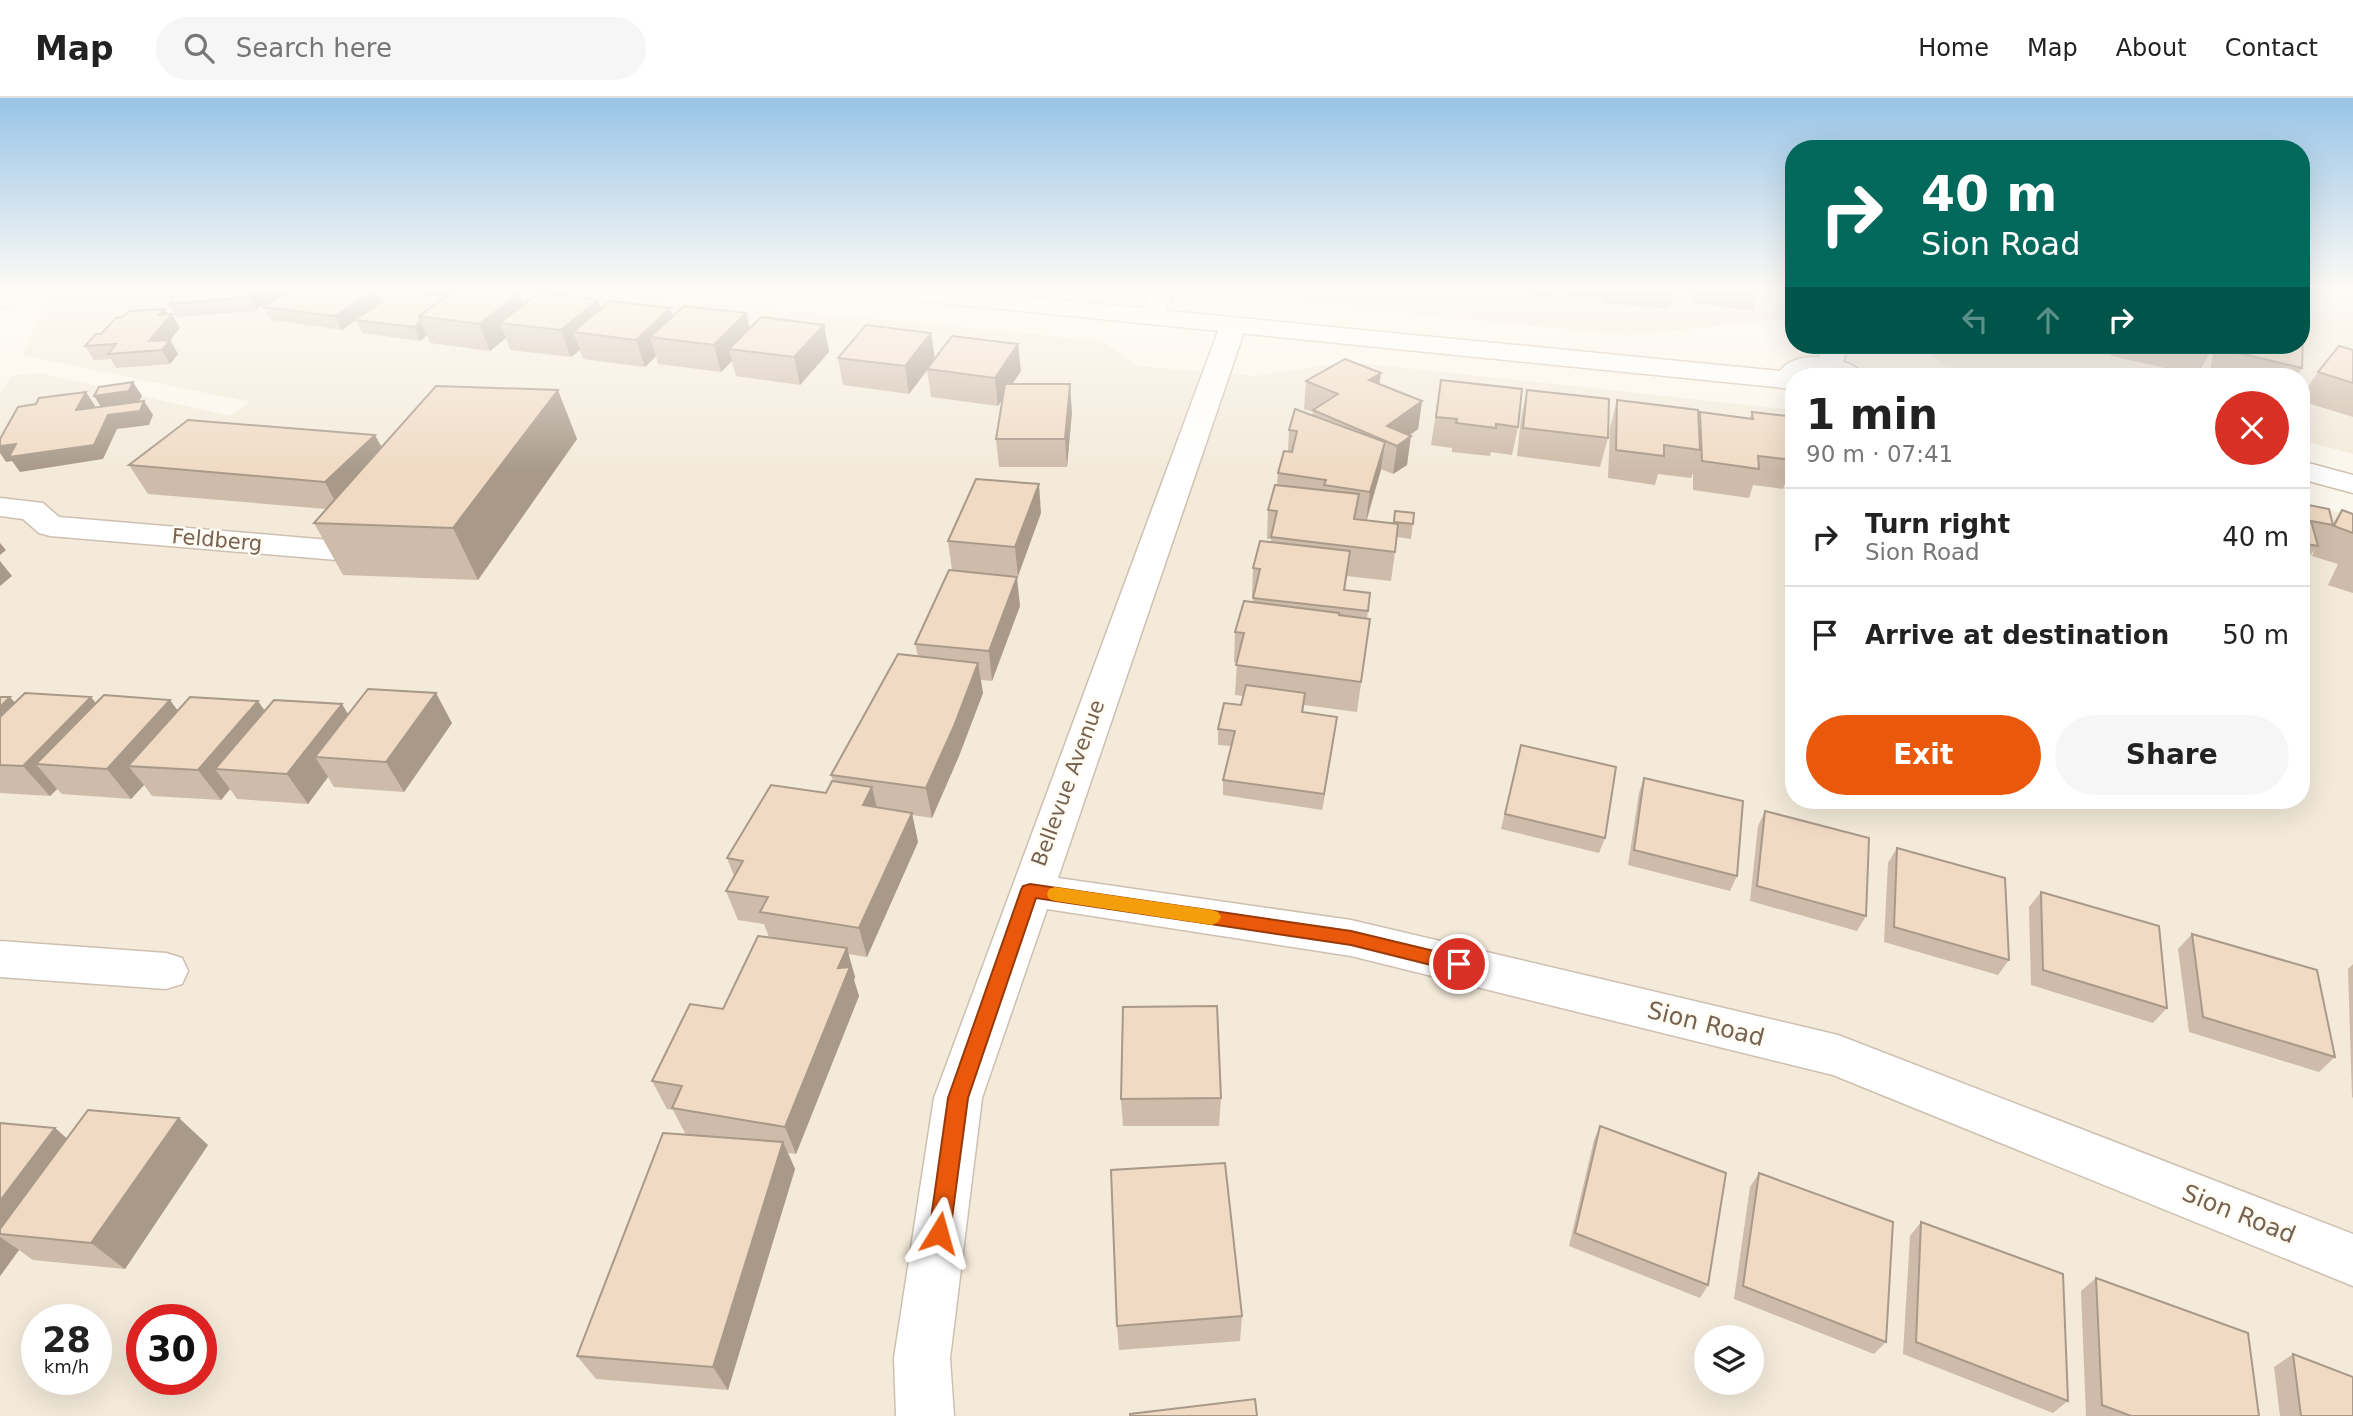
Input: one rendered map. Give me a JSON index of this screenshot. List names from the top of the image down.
{
  "streets": {
    "street": ["Feldberg", "Bellevue Avenue", "Sion Road"]
  },
  "crossings": [
    ["Bellevue Avenue", "Sion Road"]
  ],
  "page": {
    "header": "Map",
    "search": "Search here",
    "nav": [
      "Home",
      "Map",
      "About",
      "Contact"
    ],
    "turn": ["40 m", "Sion Road"],
    "heading": ["1 min", "90 m · 07:41"],
    "list": [
      {
        "name": "Turn right",
        "note": "Sion Road",
        "value": "40 m"
      },
      {
        "name": "Arrive at destination",
        "value": "50 m"
      }
    ],
    "buttons": ["Exit", "Share"],
    "speed": "28 km/h",
    "limit": "30"
  }
}
